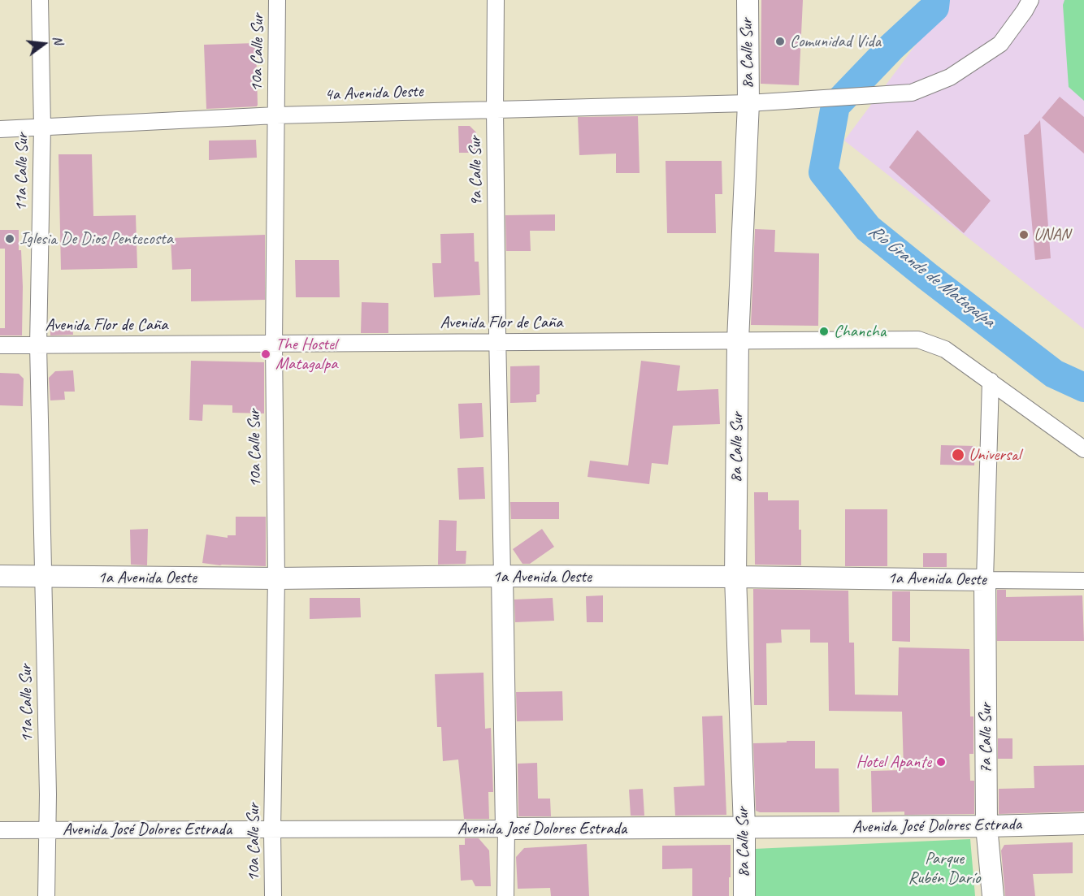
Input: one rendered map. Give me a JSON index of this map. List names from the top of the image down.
{
  "streets": {
    "street": [
      "10a Calle Sur",
      "8a Calle Sur",
      "4a Avenida Oeste",
      "9a Calle Sur",
      "11a Calle Sur",
      "Avenida Flor de Caña",
      "1a Avenida Oeste",
      "7a Calle Sur",
      "Avenida José Dolores Estrada"
    ]
  },
  "crossings": [
    ["10a Calle Sur", "4a Avenida Oeste"],
    ["10a Calle Sur", "Avenida Flor de Caña"],
    ["10a Calle Sur", "1a Avenida Oeste"],
    ["10a Calle Sur", "Avenida José Dolores Estrada"],
    ["8a Calle Sur", "4a Avenida Oeste"],
    ["8a Calle Sur", "Avenida Flor de Caña"],
    ["8a Calle Sur", "1a Avenida Oeste"],
    ["8a Calle Sur", "Avenida José Dolores Estrada"],
    ["4a Avenida Oeste", "9a Calle Sur"],
    ["4a Avenida Oeste", "11a Calle Sur"],
    ["9a Calle Sur", "Avenida Flor de Caña"],
    ["9a Calle Sur", "1a Avenida Oeste"],
    ["11a Calle Sur", "Avenida Flor de Caña"],
    ["11a Calle Sur", "1a Avenida Oeste"],
    ["11a Calle Sur", "Avenida José Dolores Estrada"],
    ["1a Avenida Oeste", "7a Calle Sur"],
    ["7a Calle Sur", "Avenida José Dolores Estrada"]
  ],
  "water": ["Río Grande de Matagalpa"],
  "parks": ["Parque Rubén Darío"],
  "places": [
    "Comunidad Vida",
    "UNAN",
    "Iglesia De Dios Pentecosta",
    "Chancha",
    "The Hostel Matagalpa",
    "Universal",
    "Hotel Apante"
  ],
  "north": "right"
}
